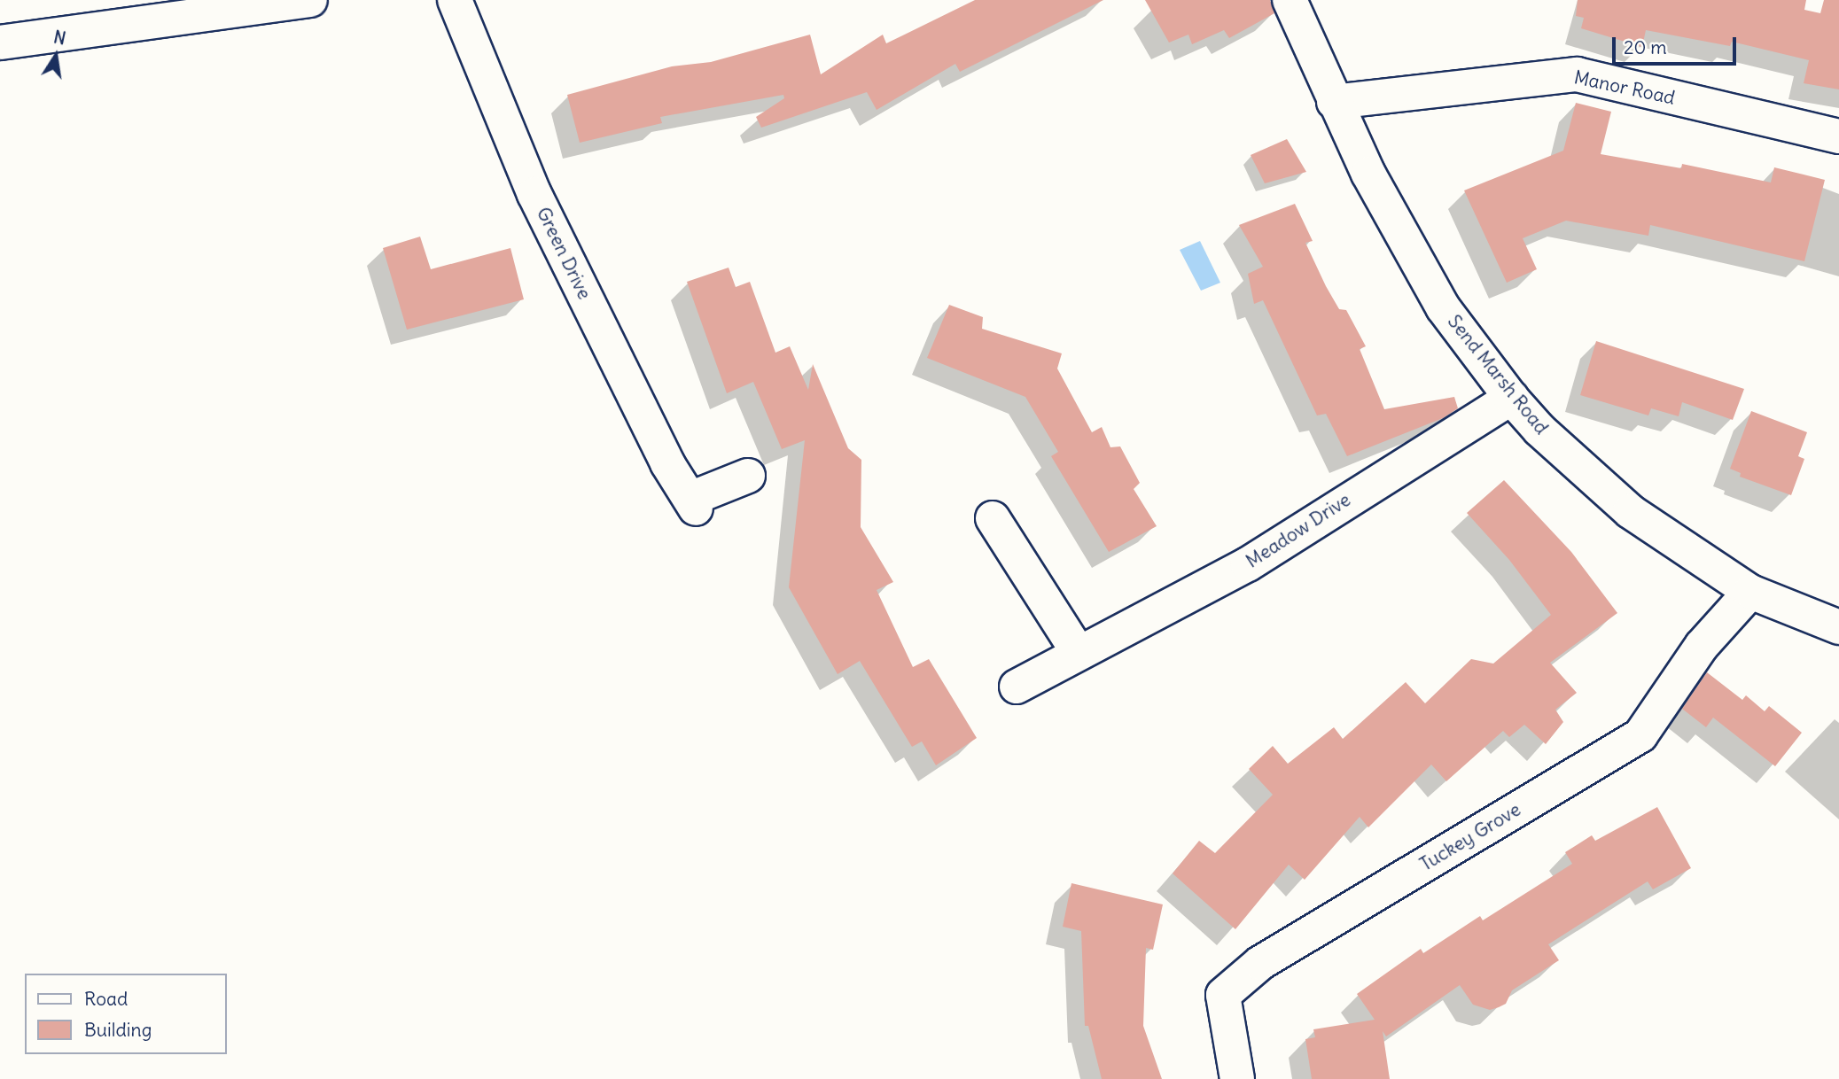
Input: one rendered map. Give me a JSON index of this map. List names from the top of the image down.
{
  "streets": {
    "street": [
      "Manor Road",
      "Green Drive",
      "Send Marsh Road",
      "Meadow Drive",
      "Tuckey Grove"
    ]
  },
  "crossings": [
    ["Manor Road", "Send Marsh Road"],
    ["Send Marsh Road", "Meadow Drive"],
    ["Send Marsh Road", "Tuckey Grove"]
  ],
  "legend": ["Road", "Building"],
  "scale_bar": "20 m",
  "north": "top"
}
